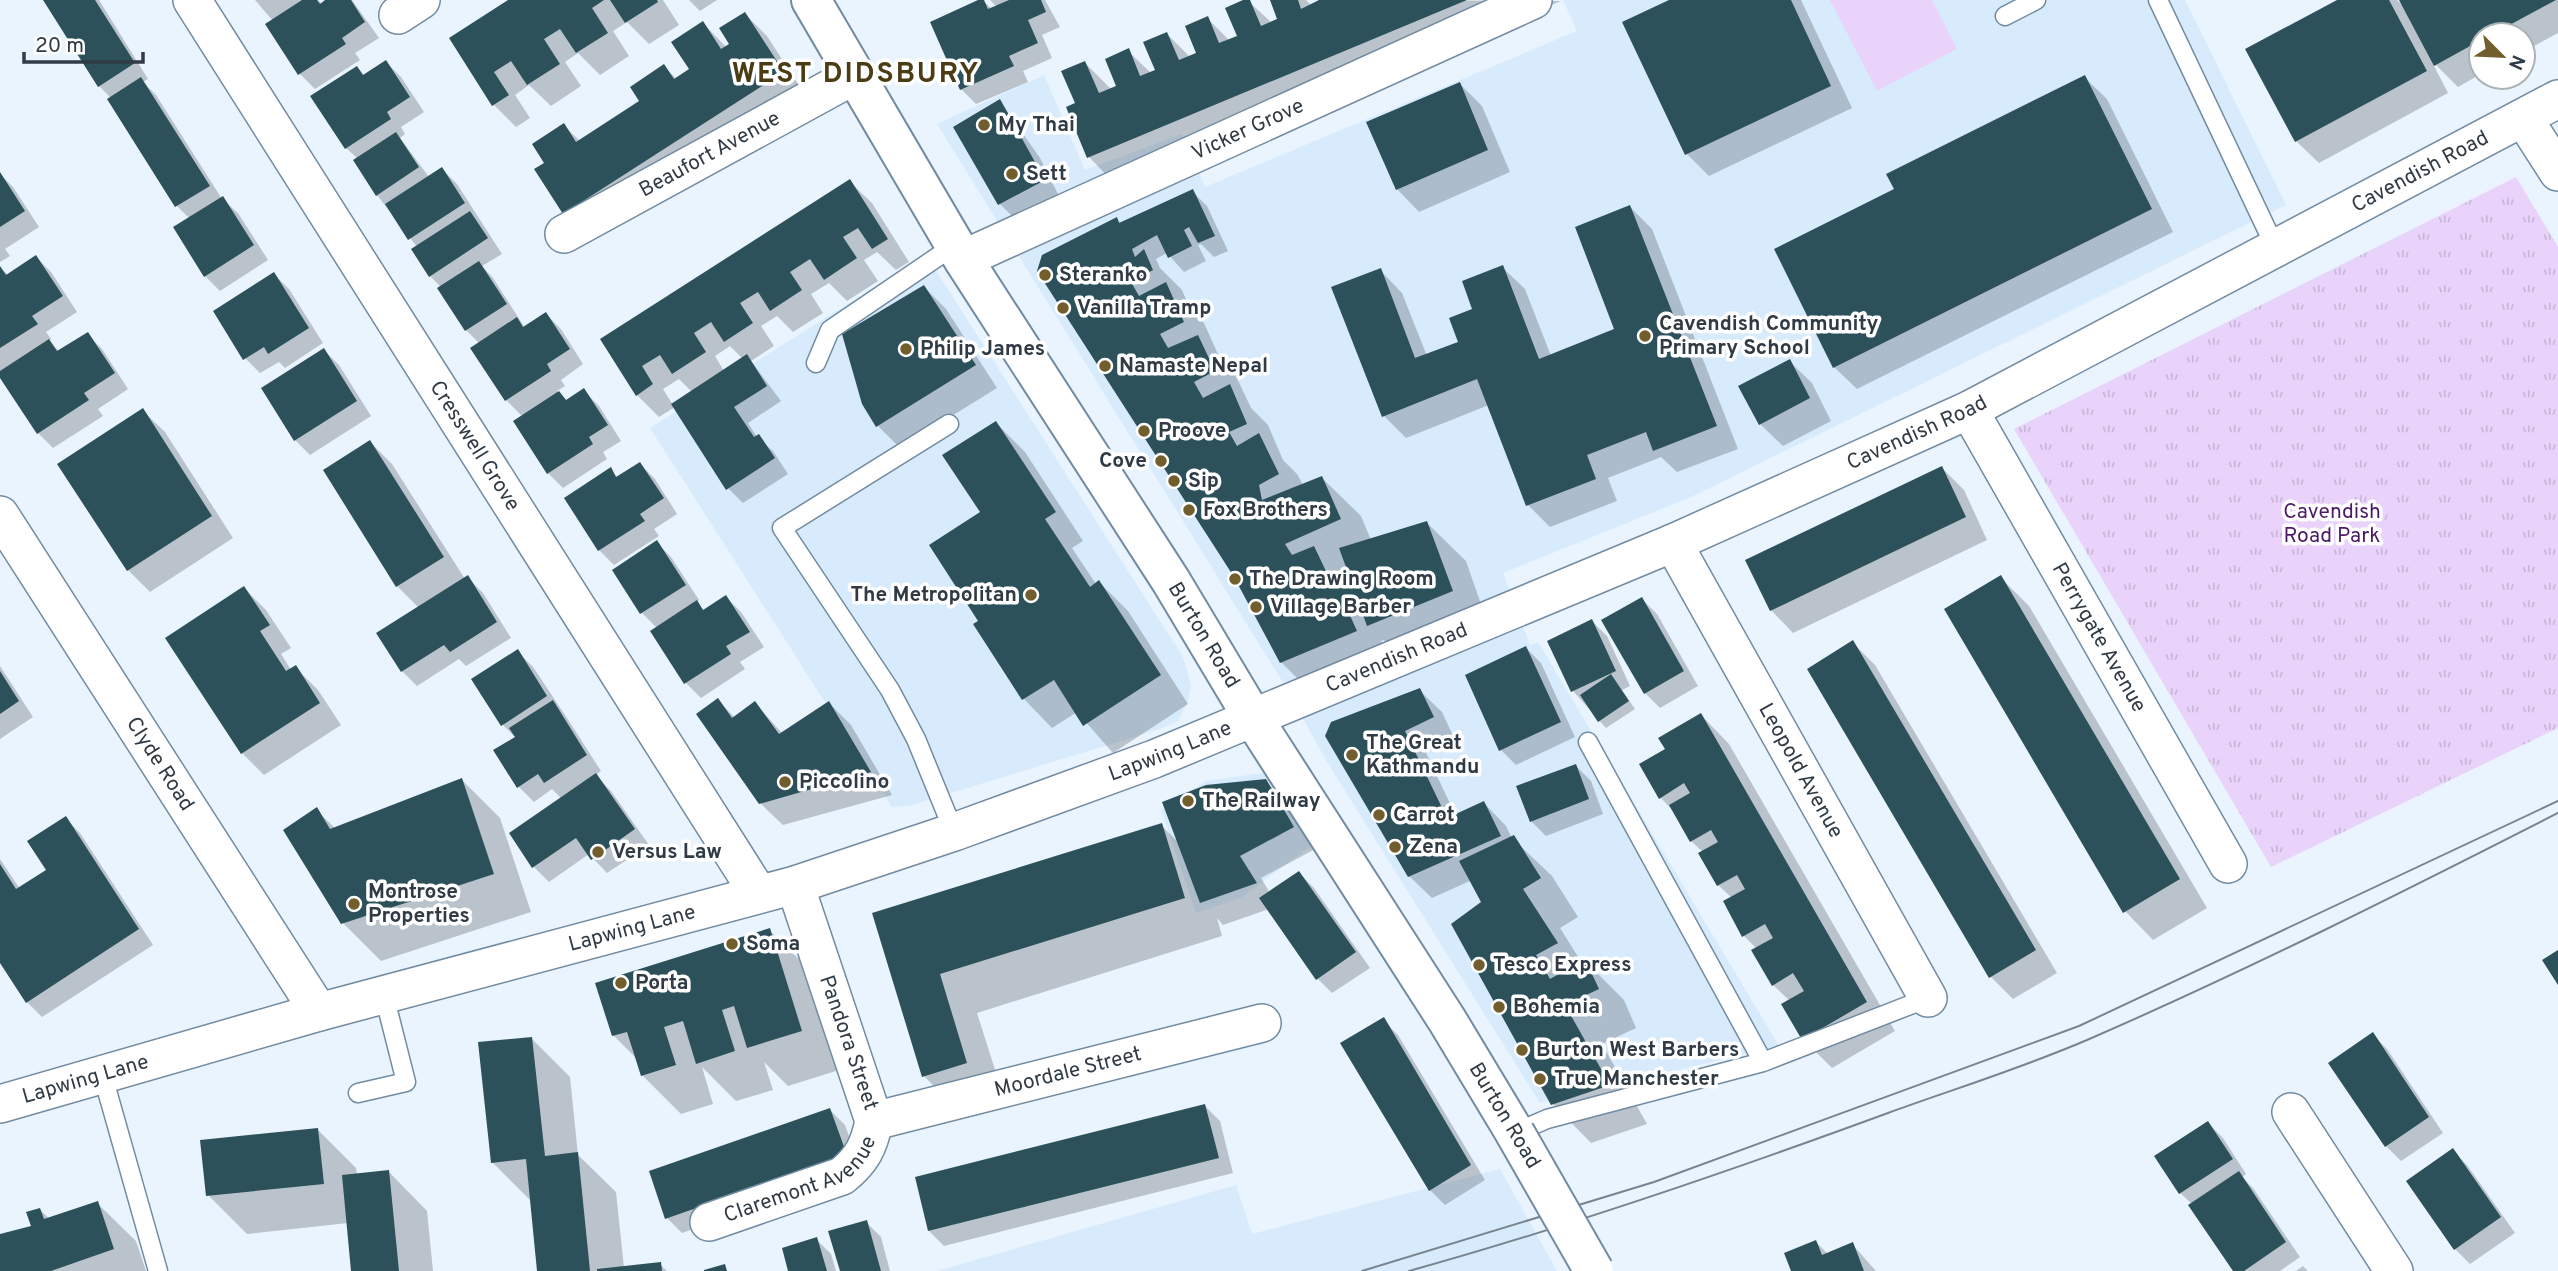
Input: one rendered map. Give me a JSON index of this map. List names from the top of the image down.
{
  "streets": {
    "street": [
      "Vicker Grove",
      "Beaufort Avenue",
      "Cavendish Road",
      "Cresswell Grove",
      "Burton Road",
      "Perrygate Avenue",
      "Lapwing Lane",
      "Clyde Road",
      "Leopold Avenue",
      "Pandora Street",
      "Moordale Street",
      "Claremont Avenue"
    ]
  },
  "crossings": [
    ["Vicker Grove", "Burton Road"],
    ["Beaufort Avenue", "Burton Road"],
    ["Cavendish Road", "Burton Road"],
    ["Cavendish Road", "Perrygate Avenue"],
    ["Cavendish Road", "Lapwing Lane"],
    ["Cavendish Road", "Leopold Avenue"],
    ["Cresswell Grove", "Lapwing Lane"],
    ["Burton Road", "Lapwing Lane"],
    ["Lapwing Lane", "Clyde Road"],
    ["Lapwing Lane", "Pandora Street"],
    ["Pandora Street", "Moordale Street"],
    ["Pandora Street", "Claremont Avenue"],
    ["Moordale Street", "Claremont Avenue"]
  ],
  "districts": ["WEST DIDSBURY"],
  "parks": ["Cavendish Road Park"],
  "places": [
    "My Thai",
    "Sett",
    "Steranko",
    "Vanilla Tramp",
    "Cavendish Community Primary School",
    "Philip James",
    "Namaste Nepal",
    "Proove",
    "Cove",
    "Sip",
    "Fox Brothers",
    "The Drawing Room",
    "The Metropolitan",
    "Village Barber",
    "The Great Kathmandu",
    "Piccolino",
    "The Railway",
    "Carrot",
    "Zena",
    "Versus Law",
    "Montrose Properties",
    "Soma",
    "Tesco Express",
    "Porta",
    "Bohemia",
    "Burton West Barbers",
    "True Manchester"
  ],
  "scale_bar": "20 m",
  "north": "bottom right"
}
